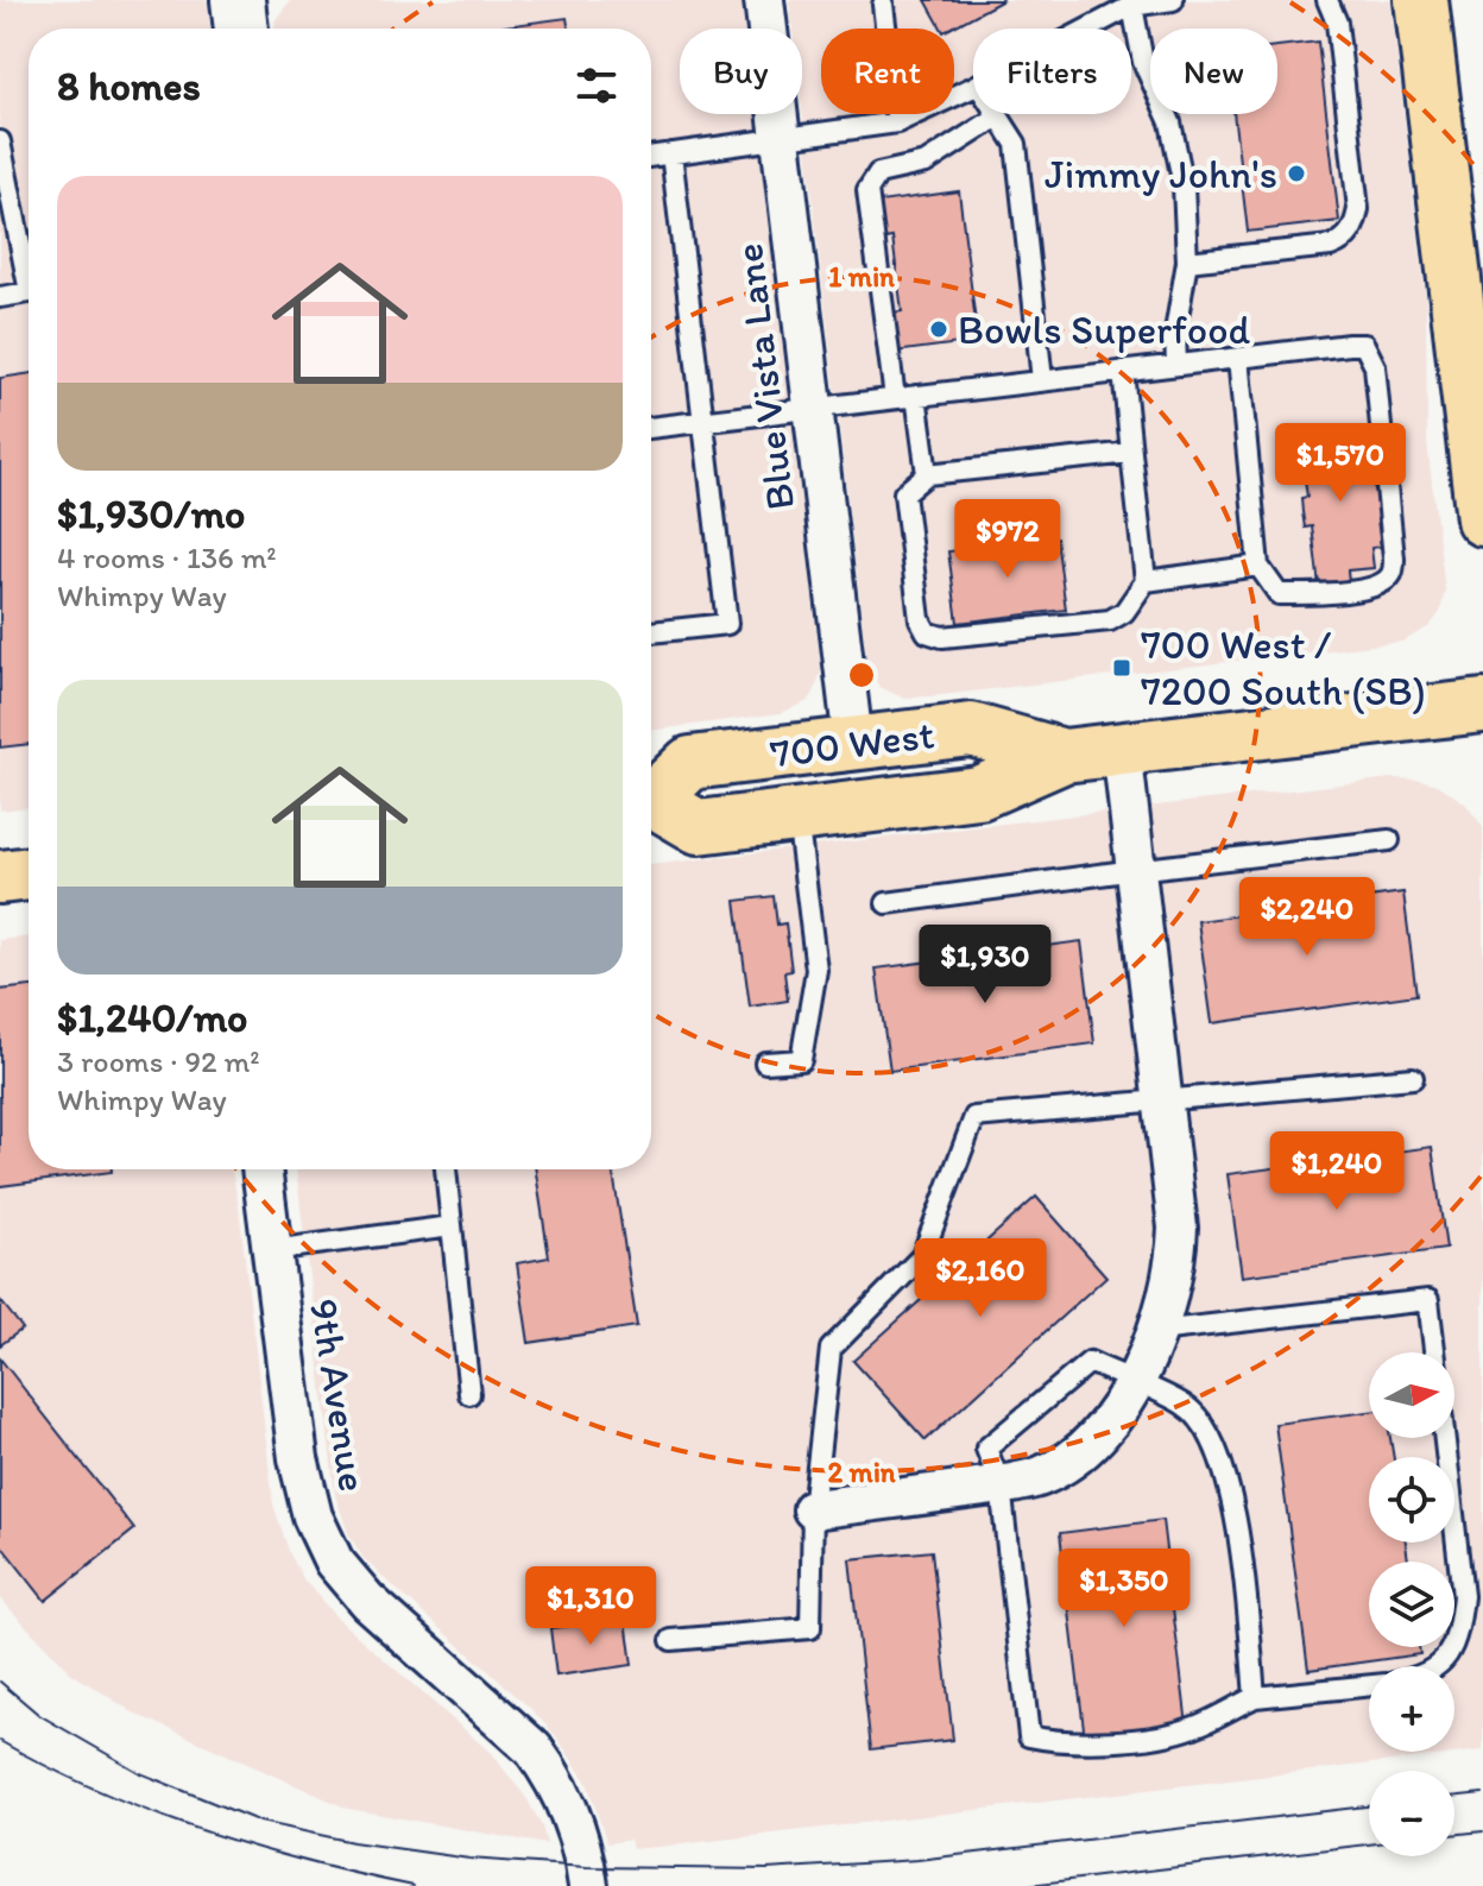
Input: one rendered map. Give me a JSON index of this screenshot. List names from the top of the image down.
{
  "streets": {
    "main road": ["700 West"],
    "street": ["Blue Vista Lane", "9th Avenue"]
  },
  "crossings": [
    ["Blue Vista Lane", "700 West"]
  ],
  "places": {
    "other": ["Jimmy John's", "Bowls Superfood"],
    "transit": ["700 West / 7200 South (SB)"]
  },
  "north": "right",
  "page": {
    "chip": [
      "Buy",
      "Rent",
      "Filters",
      "New"
    ],
    "heading": "8 homes",
    "list": [
      {
        "name": "$1,930/mo",
        "note": "4 rooms · 136 m² · Whimpy Way"
      },
      {
        "name": "$1,240/mo",
        "note": "3 rooms · 92 m² · Whimpy Way"
      }
    ],
    "price": [
      "$1,570",
      "$972",
      "$2,240",
      "$1,930",
      "$1,240",
      "$2,160",
      "$1,350",
      "$1,310"
    ],
    "map_buttons": ["+", "−"]
  },
  "rings": ["1 min", "2 min"]
}
